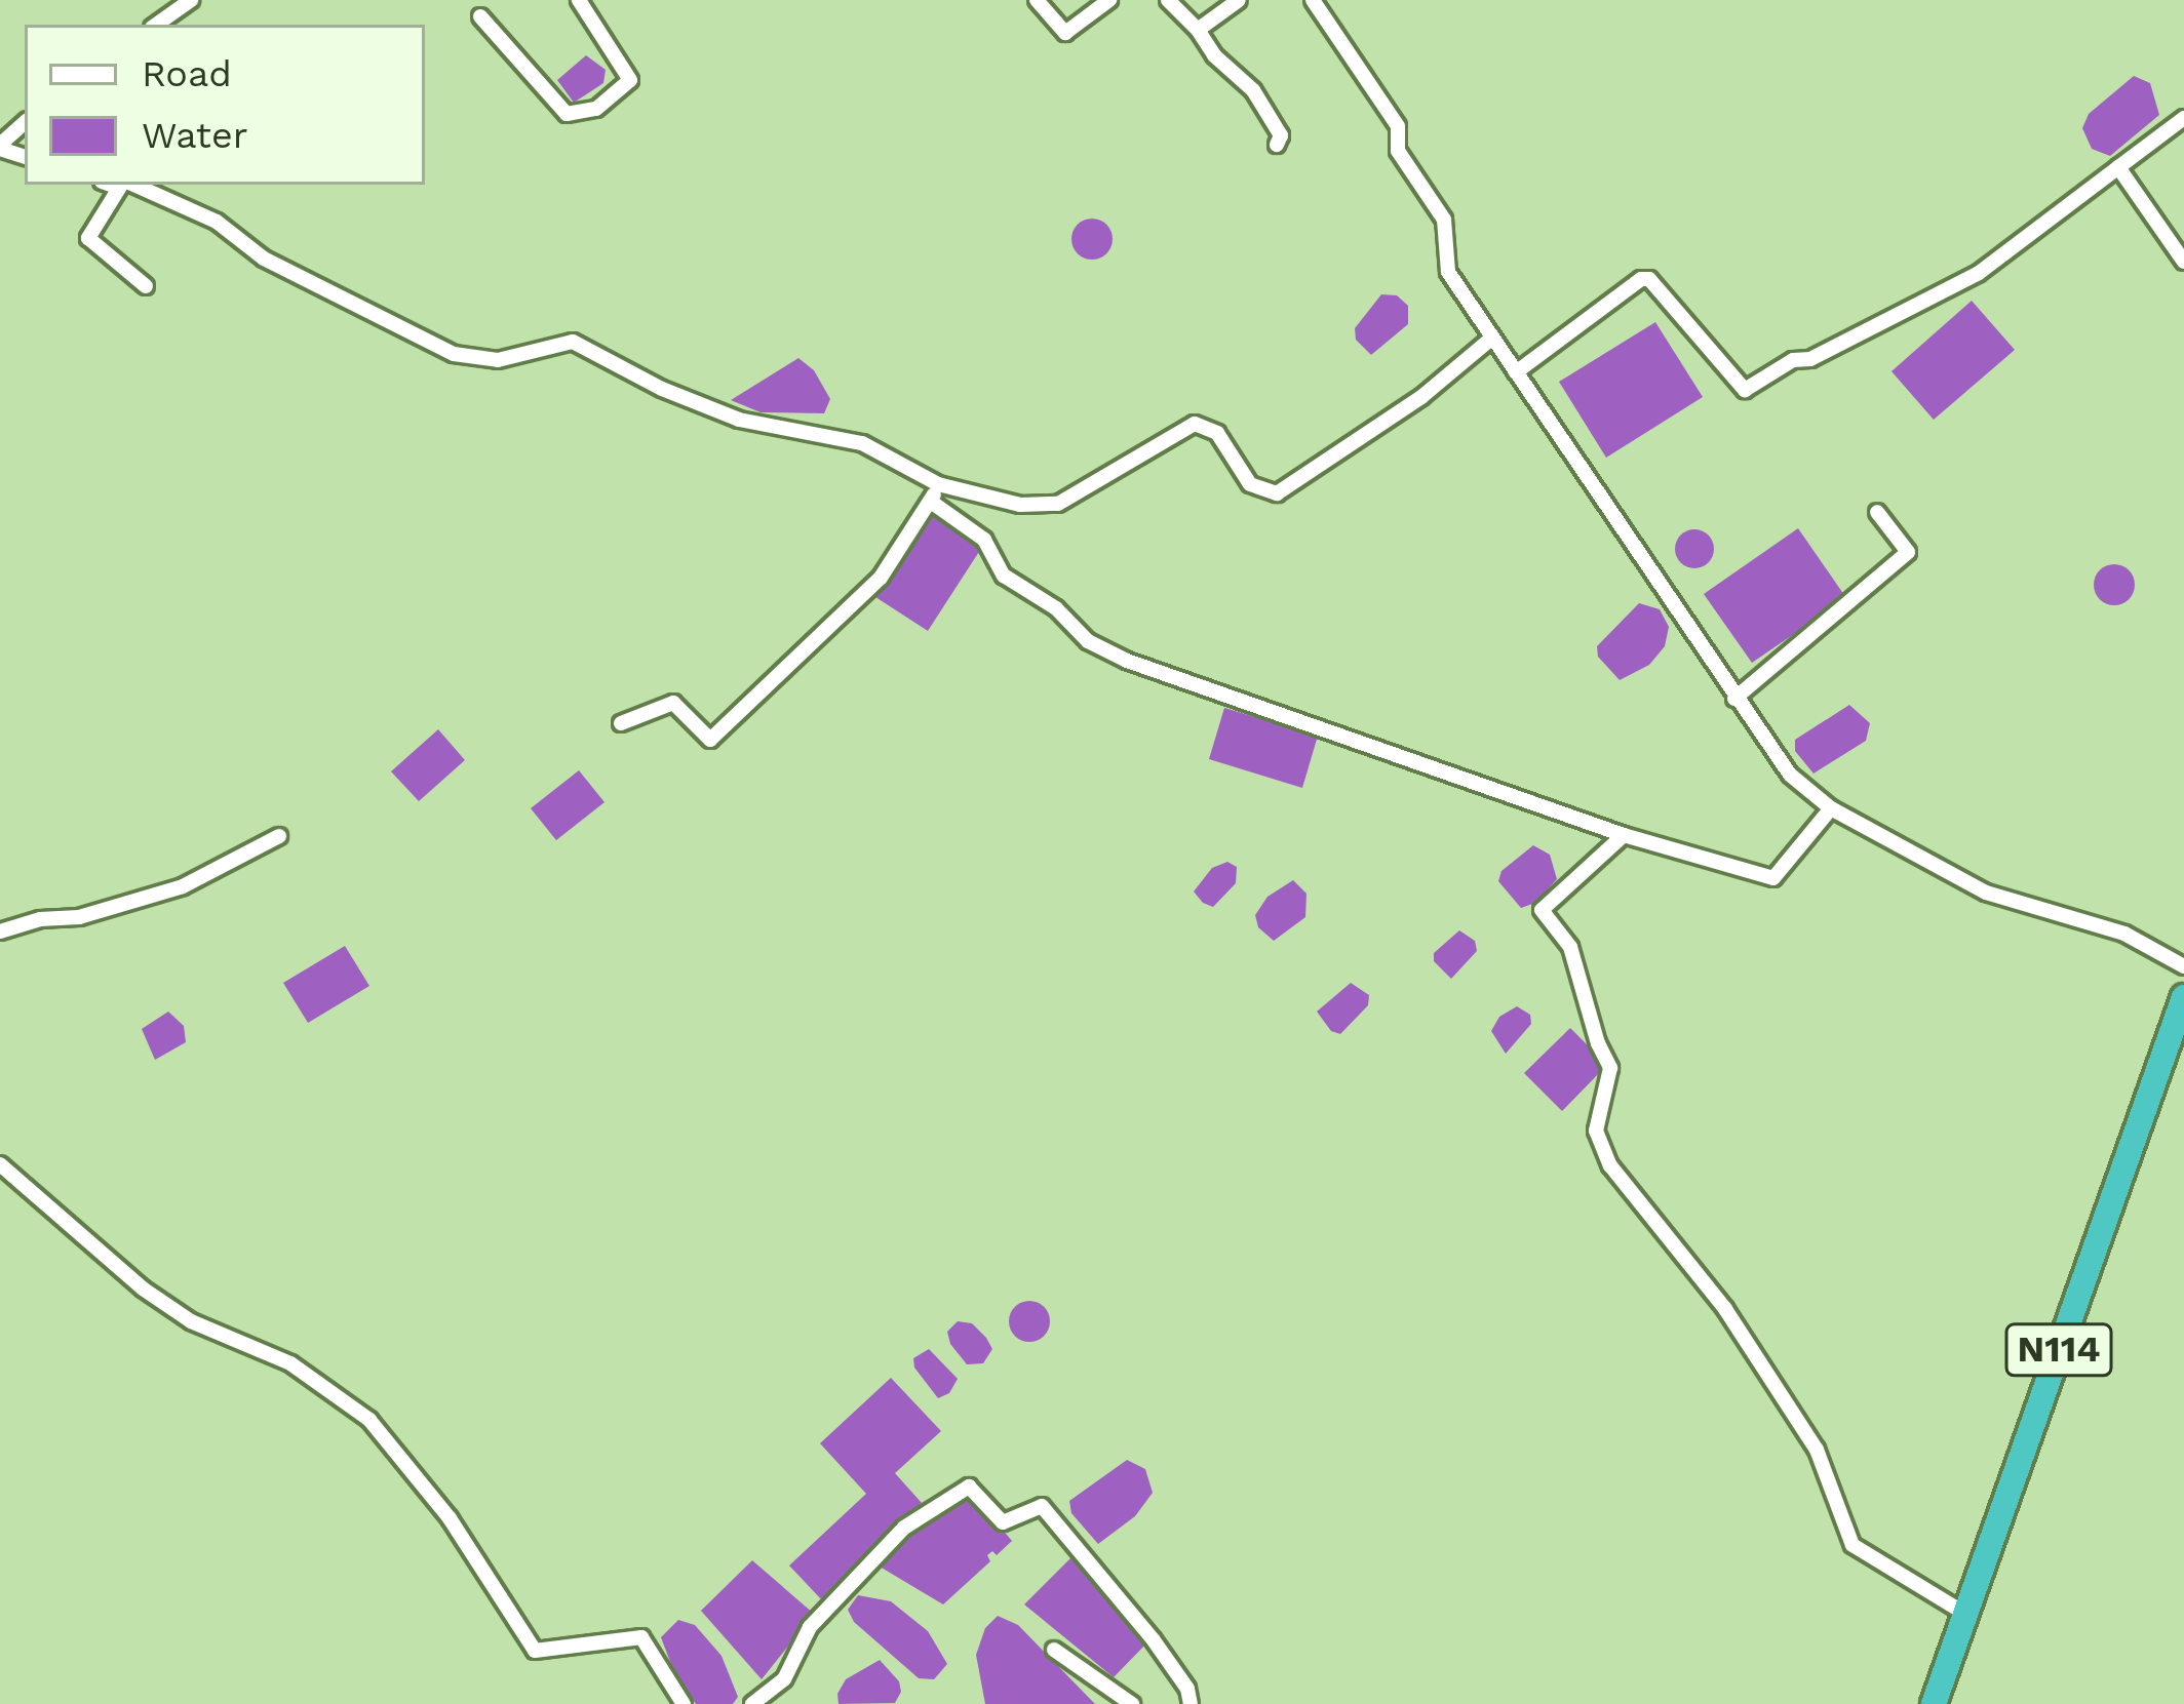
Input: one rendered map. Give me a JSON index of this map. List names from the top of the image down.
{
  "streets": {
    "highway": ["N114"]
  },
  "legend": ["Road", "Water"]
}
